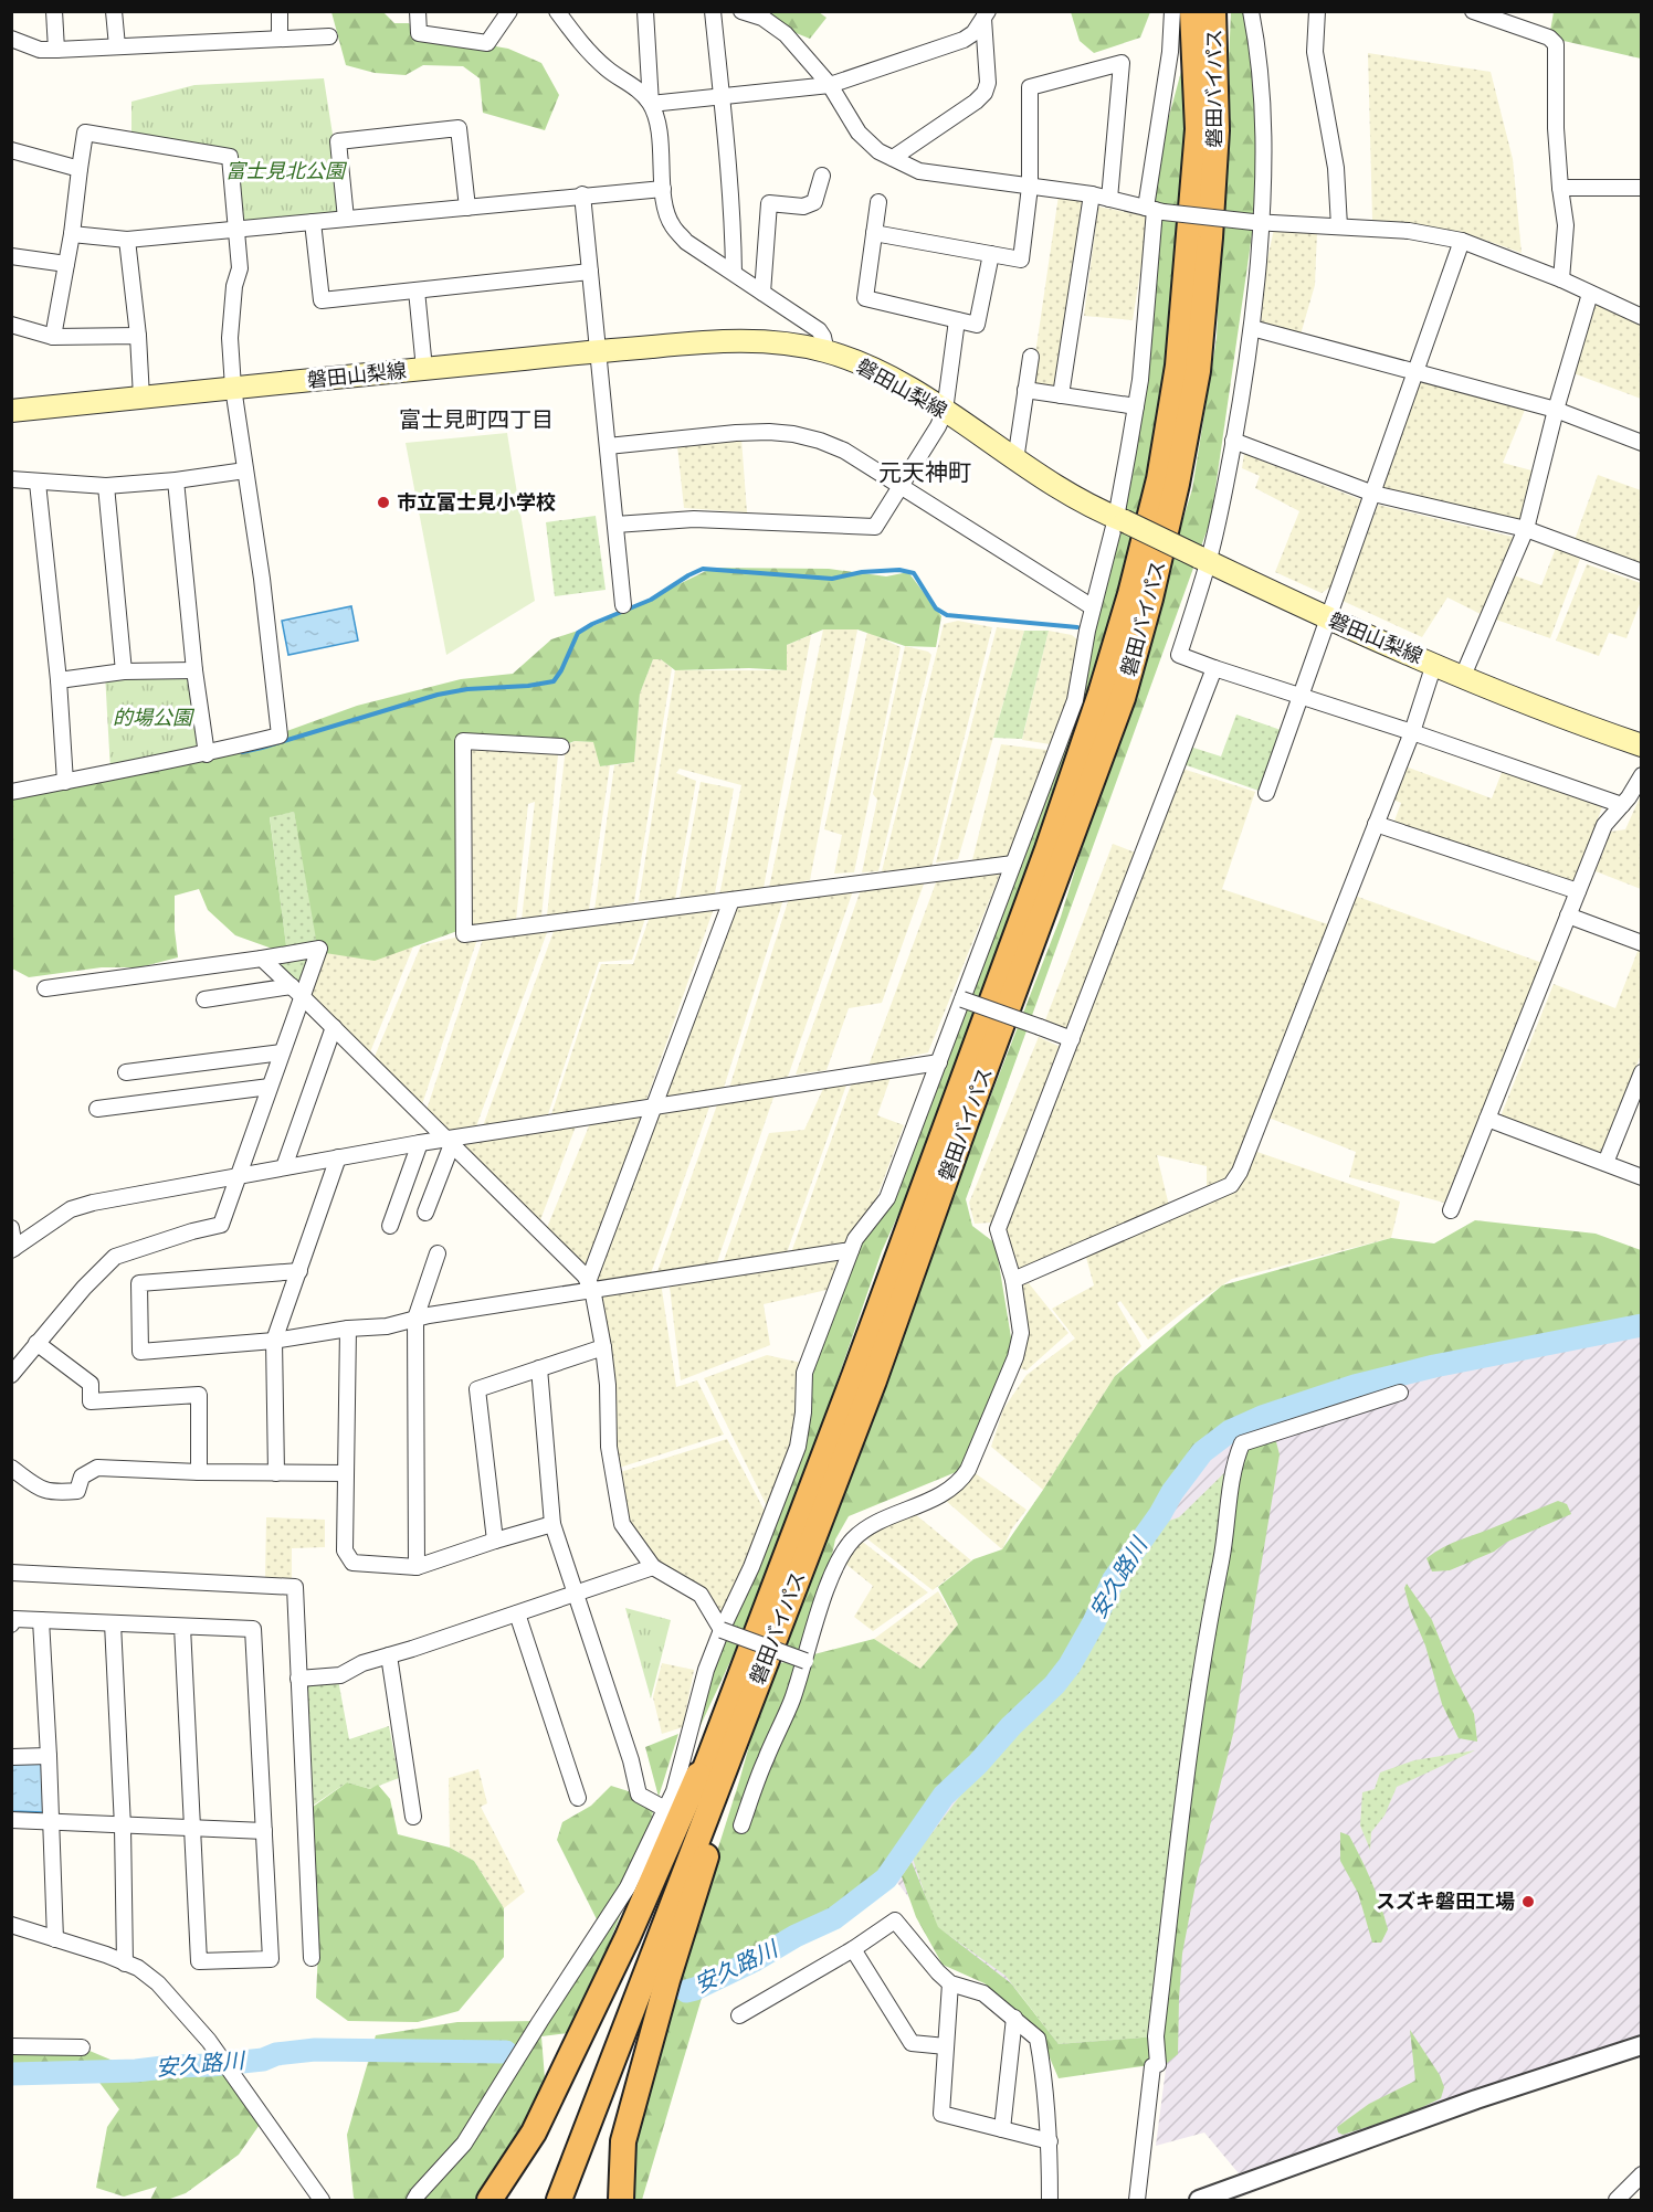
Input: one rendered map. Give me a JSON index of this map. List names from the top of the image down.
{
  "streets": {
    "highway": ["磐田バイパス"],
    "main road": ["磐田山梨線"]
  },
  "districts": ["富士見町四丁目", "元天神町"],
  "water": ["安久路川"],
  "parks": ["富士見北公園", "的場公園"],
  "places": ["市立富士見小学校", "スズキ磐田工場"]
}
